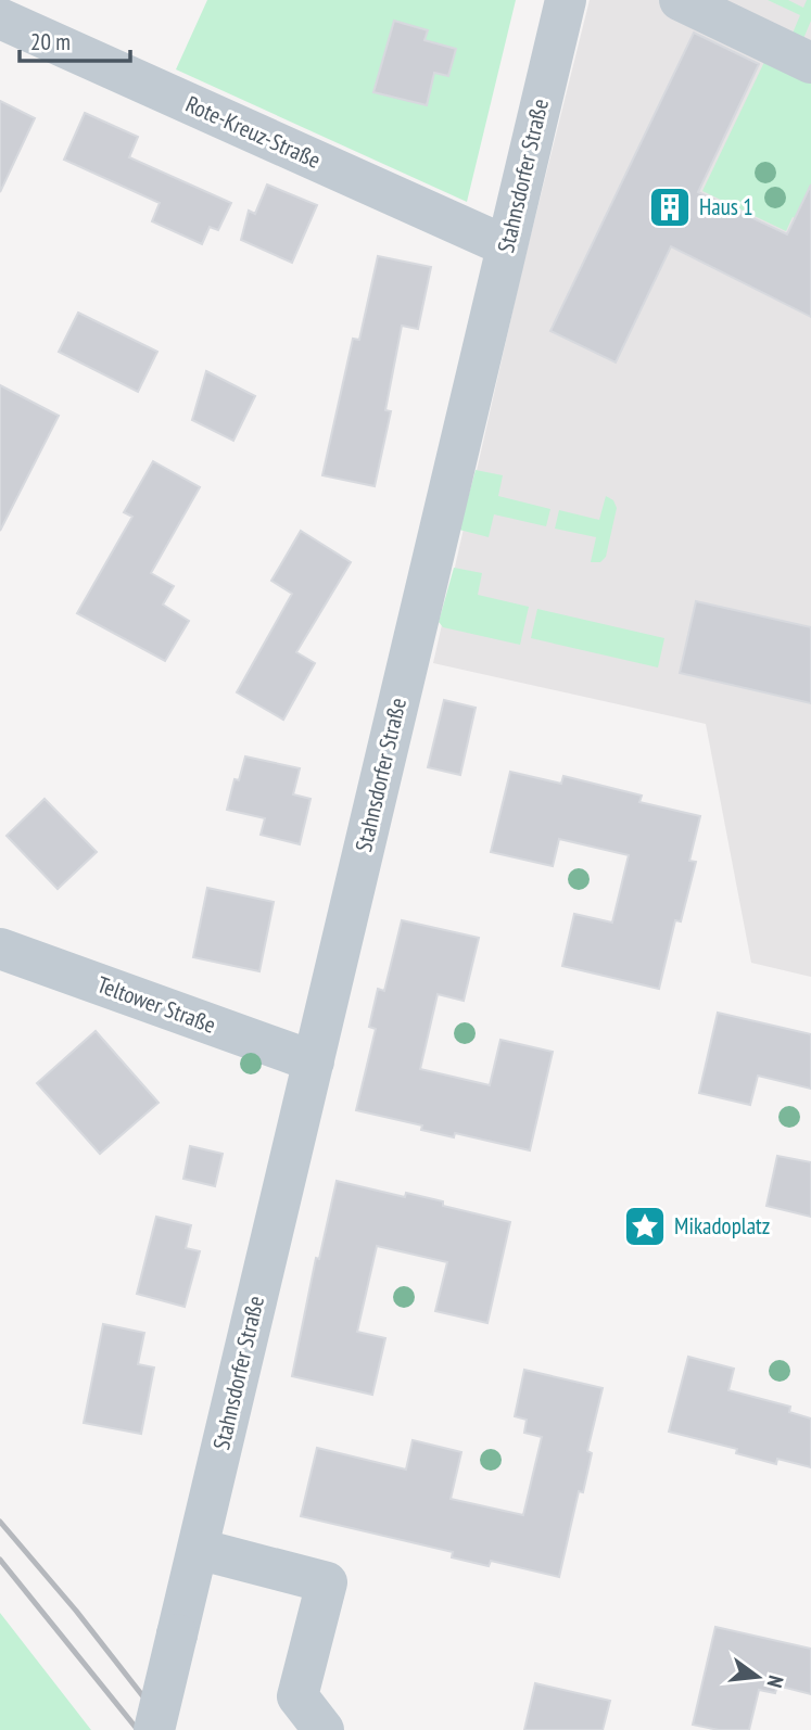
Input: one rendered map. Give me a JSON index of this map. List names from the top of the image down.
{
  "streets": {
    "street": ["Rote-Kreuz-Straße", "Stahnsdorfer Straße", "Teltower Straße"]
  },
  "crossings": [
    ["Rote-Kreuz-Straße", "Stahnsdorfer Straße"],
    ["Stahnsdorfer Straße", "Teltower Straße"]
  ],
  "places": {
    "building": ["Haus 1"],
    "place": ["Mikadoplatz"]
  },
  "scale_bar": "20 m",
  "north": "right"
}
